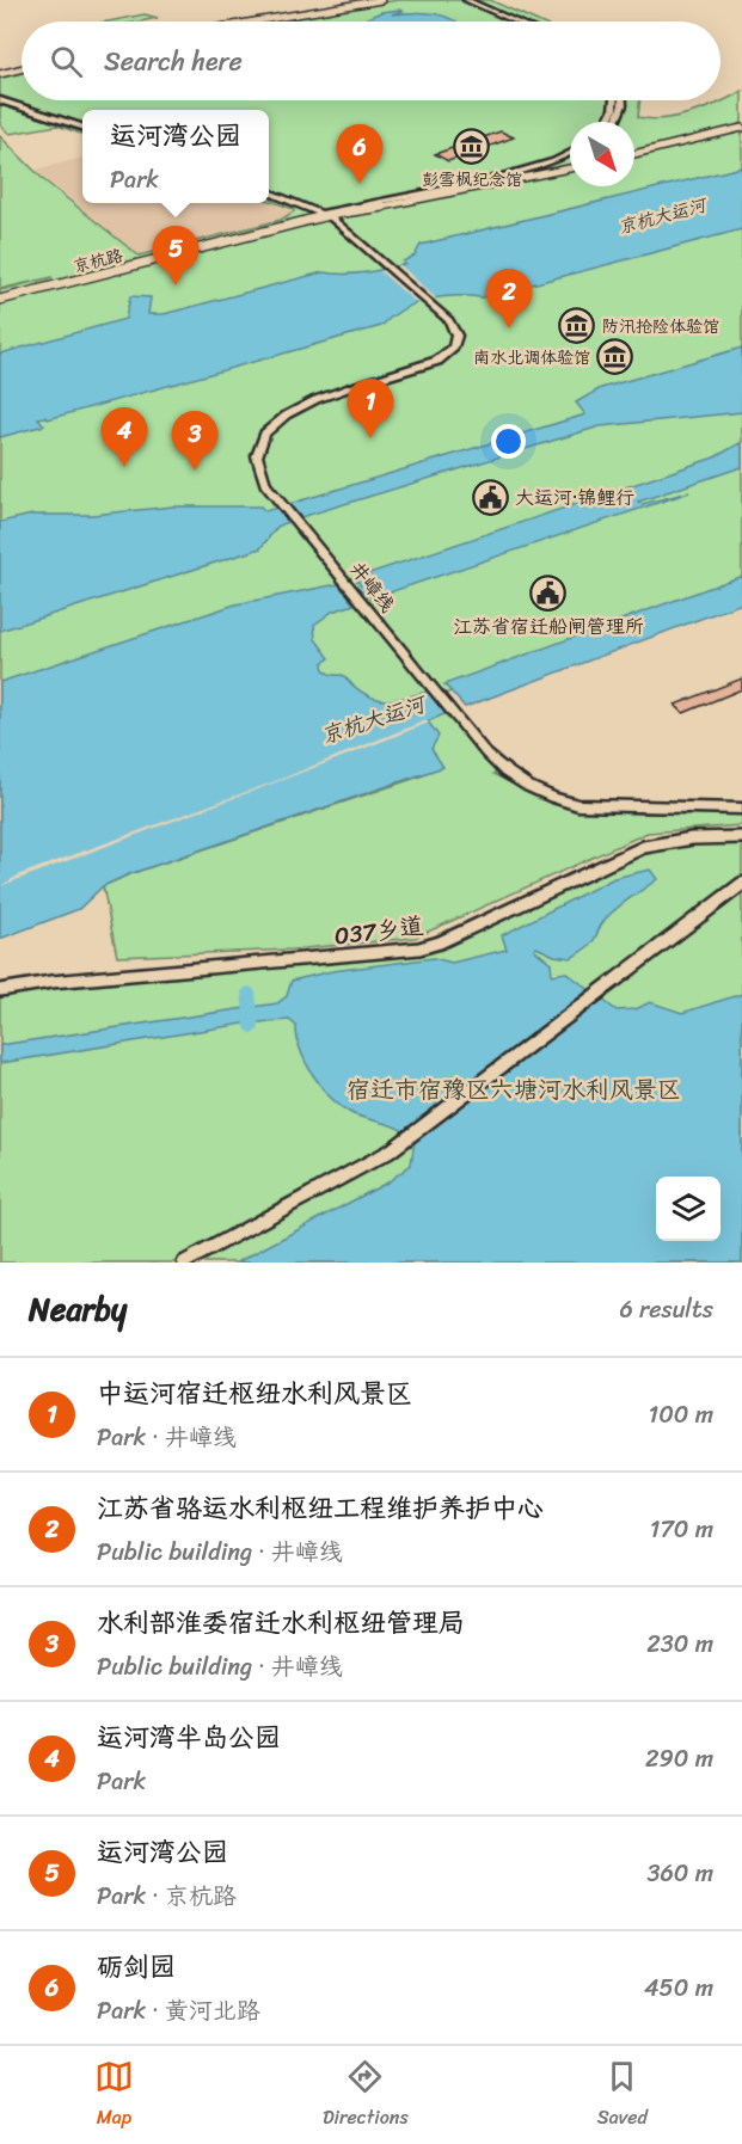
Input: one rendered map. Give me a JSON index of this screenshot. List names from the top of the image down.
{
  "streets": {
    "main road": ["井嶂线"],
    "street": ["京杭路", "037乡道"]
  },
  "crossings": [
    ["京杭路", "井嶂线"]
  ],
  "water": ["京杭大运河"],
  "parks": ["宿迁市宿豫区六塘河水利风景区"],
  "places": {
    "museum": ["彭雪枫纪念馆", "防汛抢险体验馆", "南水北调体验馆"],
    "public building": ["大运河·锦鲤行", "江苏省宿迁船闸管理所"]
  },
  "north": "bottom right",
  "page": {
    "search": "Search here",
    "popup": ["运河湾公园", "Park"],
    "pins": [
      "6",
      "5",
      "2",
      "1",
      "4",
      "3"
    ],
    "heading": ["Nearby", "6 results"],
    "list": [
      {
        "mark": "1",
        "name": "中运河宿迁枢纽水利风景区",
        "note": "Park · 井嶂线",
        "value": "100 m"
      },
      {
        "mark": "2",
        "name": "江苏省骆运水利枢纽工程维护养护中心",
        "note": "Public building · 井嶂线",
        "value": "170 m"
      },
      {
        "mark": "3",
        "name": "水利部淮委宿迁水利枢纽管理局",
        "note": "Public building · 井嶂线",
        "value": "230 m"
      },
      {
        "mark": "4",
        "name": "运河湾半岛公园",
        "note": "Park",
        "value": "290 m"
      },
      {
        "mark": "5",
        "name": "运河湾公园",
        "note": "Park · 京杭路",
        "value": "360 m"
      },
      {
        "mark": "6",
        "name": "砺剑园",
        "note": "Park · 黄河北路",
        "value": "450 m"
      }
    ],
    "nav": ["Map", "Directions", "Saved"]
  }
}
